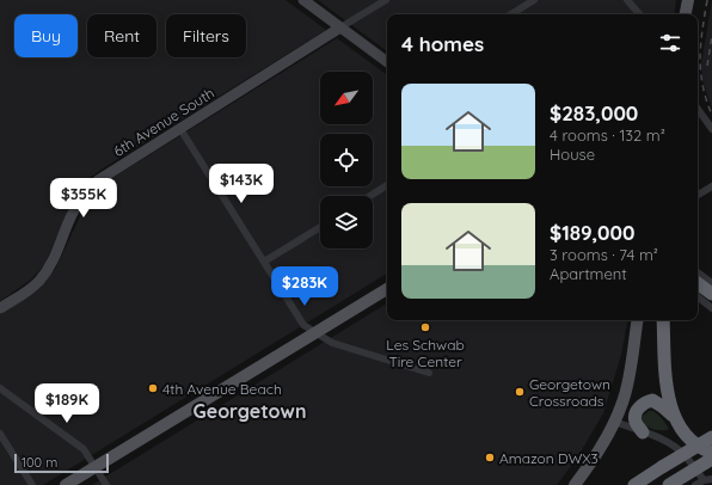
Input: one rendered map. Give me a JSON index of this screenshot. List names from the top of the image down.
{
  "streets": {
    "street": ["6th Avenue South"]
  },
  "districts": ["Georgetown"],
  "places": [
    "Les Schwab Tire Center",
    "4th Avenue Beach",
    "Georgetown Crossroads",
    "Amazon DWX3"
  ],
  "scale_bar": "100 m",
  "north": "bottom left",
  "page": {
    "chip": ["Buy", "Rent", "Filters"],
    "heading": "4 homes",
    "list": [
      {
        "name": "$283,000",
        "note": "4 rooms · 132 m² · House"
      },
      {
        "name": "$189,000",
        "note": "3 rooms · 74 m² · Apartment"
      }
    ],
    "price": [
      "$143K",
      "$355K",
      "$283K",
      "$189K"
    ],
    "scale": "100 m"
  }
}
